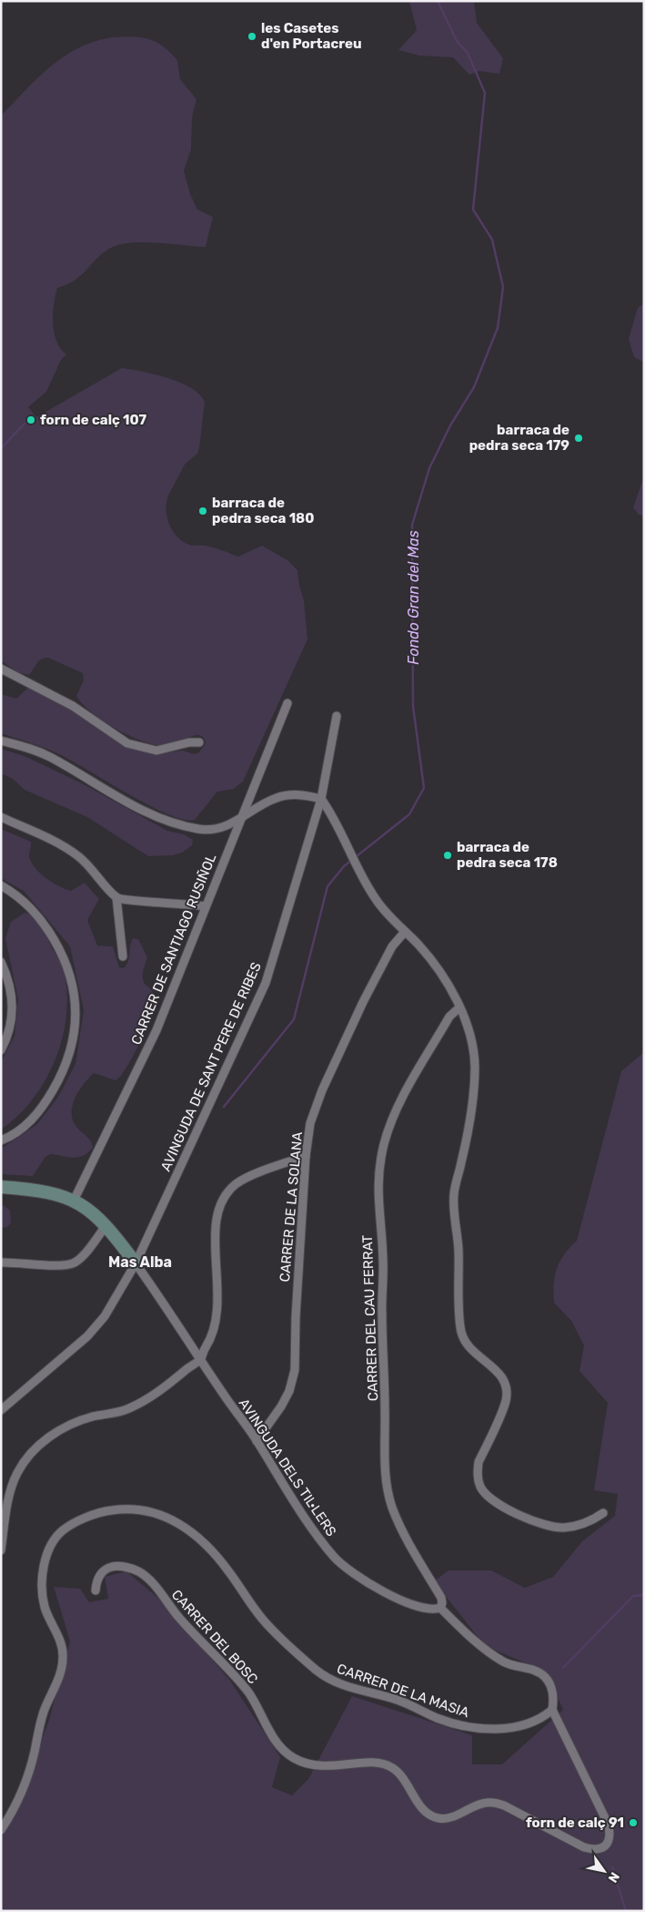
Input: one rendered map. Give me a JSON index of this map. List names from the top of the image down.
{
  "streets": {
    "street": [
      "CARRER DE SANTIAGO RUSIÑOL",
      "AVINGUDA DE SANT PERE DE RIBES",
      "CARRER DE LA SOLANA",
      "CARRER DEL CAU FERRAT",
      "AVINGUDA DELS TIL·LERS",
      "CARRER DEL BOSC",
      "CARRER DE LA MASIA"
    ]
  },
  "crossings": [
    ["AVINGUDA DE SANT PERE DE RIBES", "AVINGUDA DELS TIL·LERS"],
    ["CARRER DE LA SOLANA", "AVINGUDA DELS TIL·LERS"],
    ["CARRER DEL CAU FERRAT", "AVINGUDA DELS TIL·LERS"],
    ["CARRER DEL BOSC", "CARRER DE LA MASIA"]
  ],
  "districts": ["Mas Alba"],
  "water": ["Fondo Gran del Mas"],
  "places": [
    "les Casetes d'en Portacreu",
    "forn de calç 107",
    "barraca de pedra seca 179",
    "barraca de pedra seca 180",
    "barraca de pedra seca 178",
    "forn de calç 91"
  ],
  "north": "bottom right"
}
